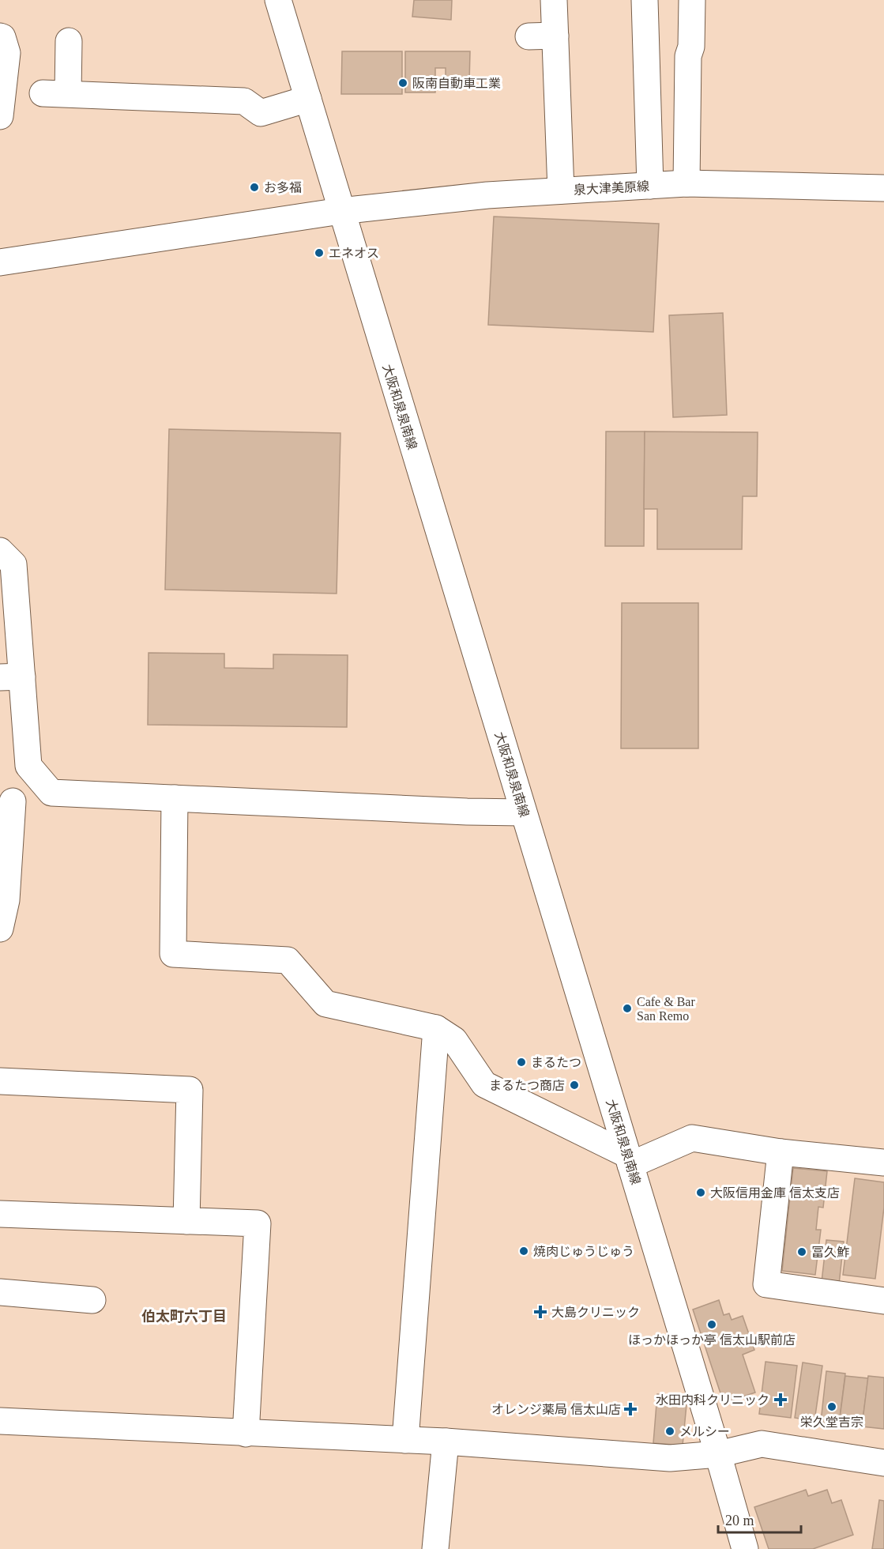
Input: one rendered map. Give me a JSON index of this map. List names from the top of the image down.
{
  "streets": {
    "street": ["泉大津美原線", "大阪和泉泉南線"]
  },
  "crossings": [
    ["泉大津美原線", "大阪和泉泉南線"]
  ],
  "districts": ["伯太町六丁目"],
  "places": {
    "other": [
      "阪南自動車工業",
      "お多福",
      "エネオス",
      "Cafe & Bar San Remo",
      "まるたつ",
      "まるたつ商店",
      "大阪信用金庫 信太支店",
      "焼肉じゅうじゅう",
      "冨久鮓",
      "ほっかほっか亭 信太山駅前店",
      "栄久堂吉宗",
      "メルシー"
    ],
    "health": ["大島クリニック", "水田内科クリニック", "オレンジ薬局 信太山店"]
  },
  "scale_bar": "20 m"
}
